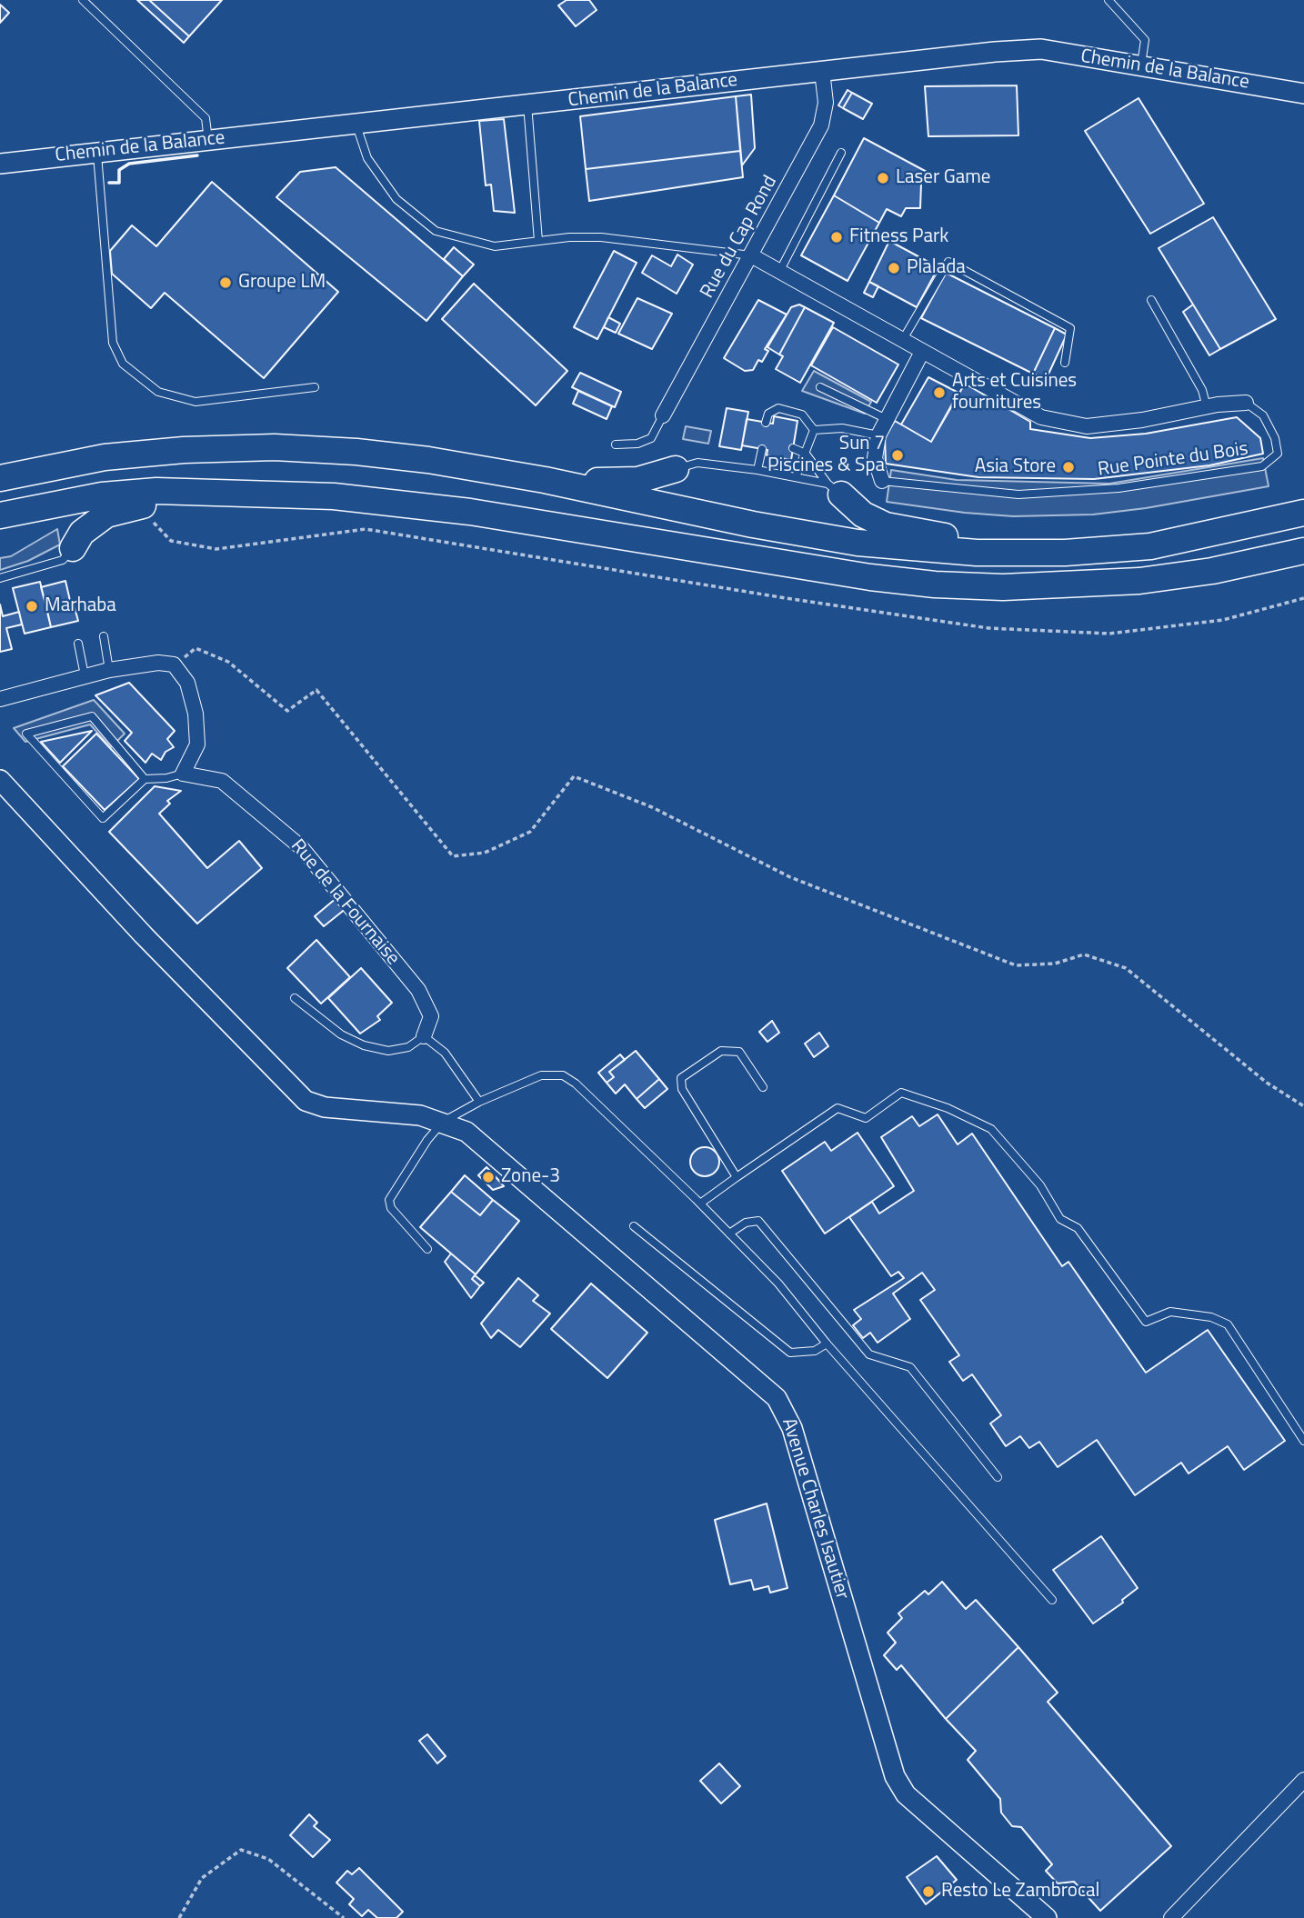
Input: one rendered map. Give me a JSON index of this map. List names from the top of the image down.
{
  "streets": {
    "street": [
      "Chemin de la Balance",
      "Rue du Cap Rond",
      "Rue Pointe du Bois",
      "Rue de la Fournaise",
      "Avenue Charles Isautier"
    ]
  },
  "crossings": [
    ["Chemin de la Balance", "Rue du Cap Rond"],
    ["Rue du Cap Rond", "Rue Pointe du Bois"]
  ],
  "places": [
    "Laser Game",
    "Fitness Park",
    "Plalada",
    "Groupe LM",
    "Arts et Cuisines fournitures",
    "Sun 7 Piscines & Spa",
    "Asia Store",
    "Marhaba",
    "Zone-3",
    "Resto Le Zambrocal"
  ]
}
